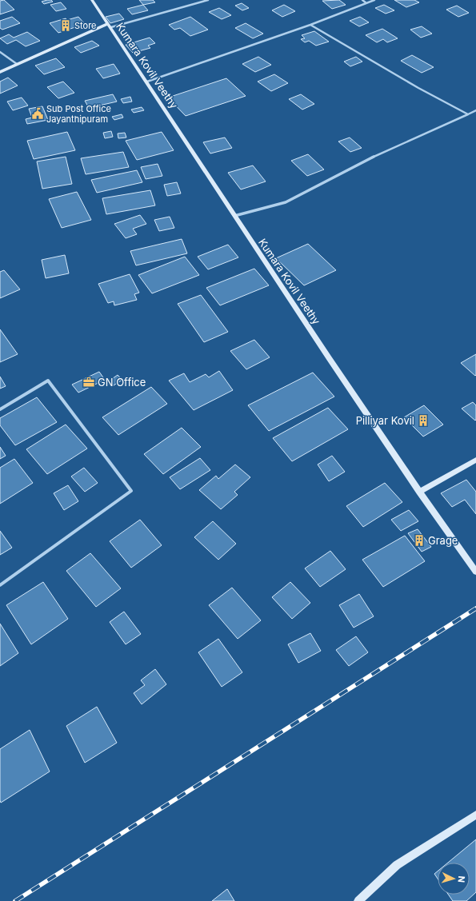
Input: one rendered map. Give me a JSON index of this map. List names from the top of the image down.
{
  "streets": {
    "main road": ["Kumara Kovil Veethy"]
  },
  "places": {
    "building": ["Store", "Pilliyar Kovil", "Grage"],
    "public building": ["Sub Post Office Jayanthipuram"],
    "office": ["GN Office"]
  },
  "north": "right"
}
